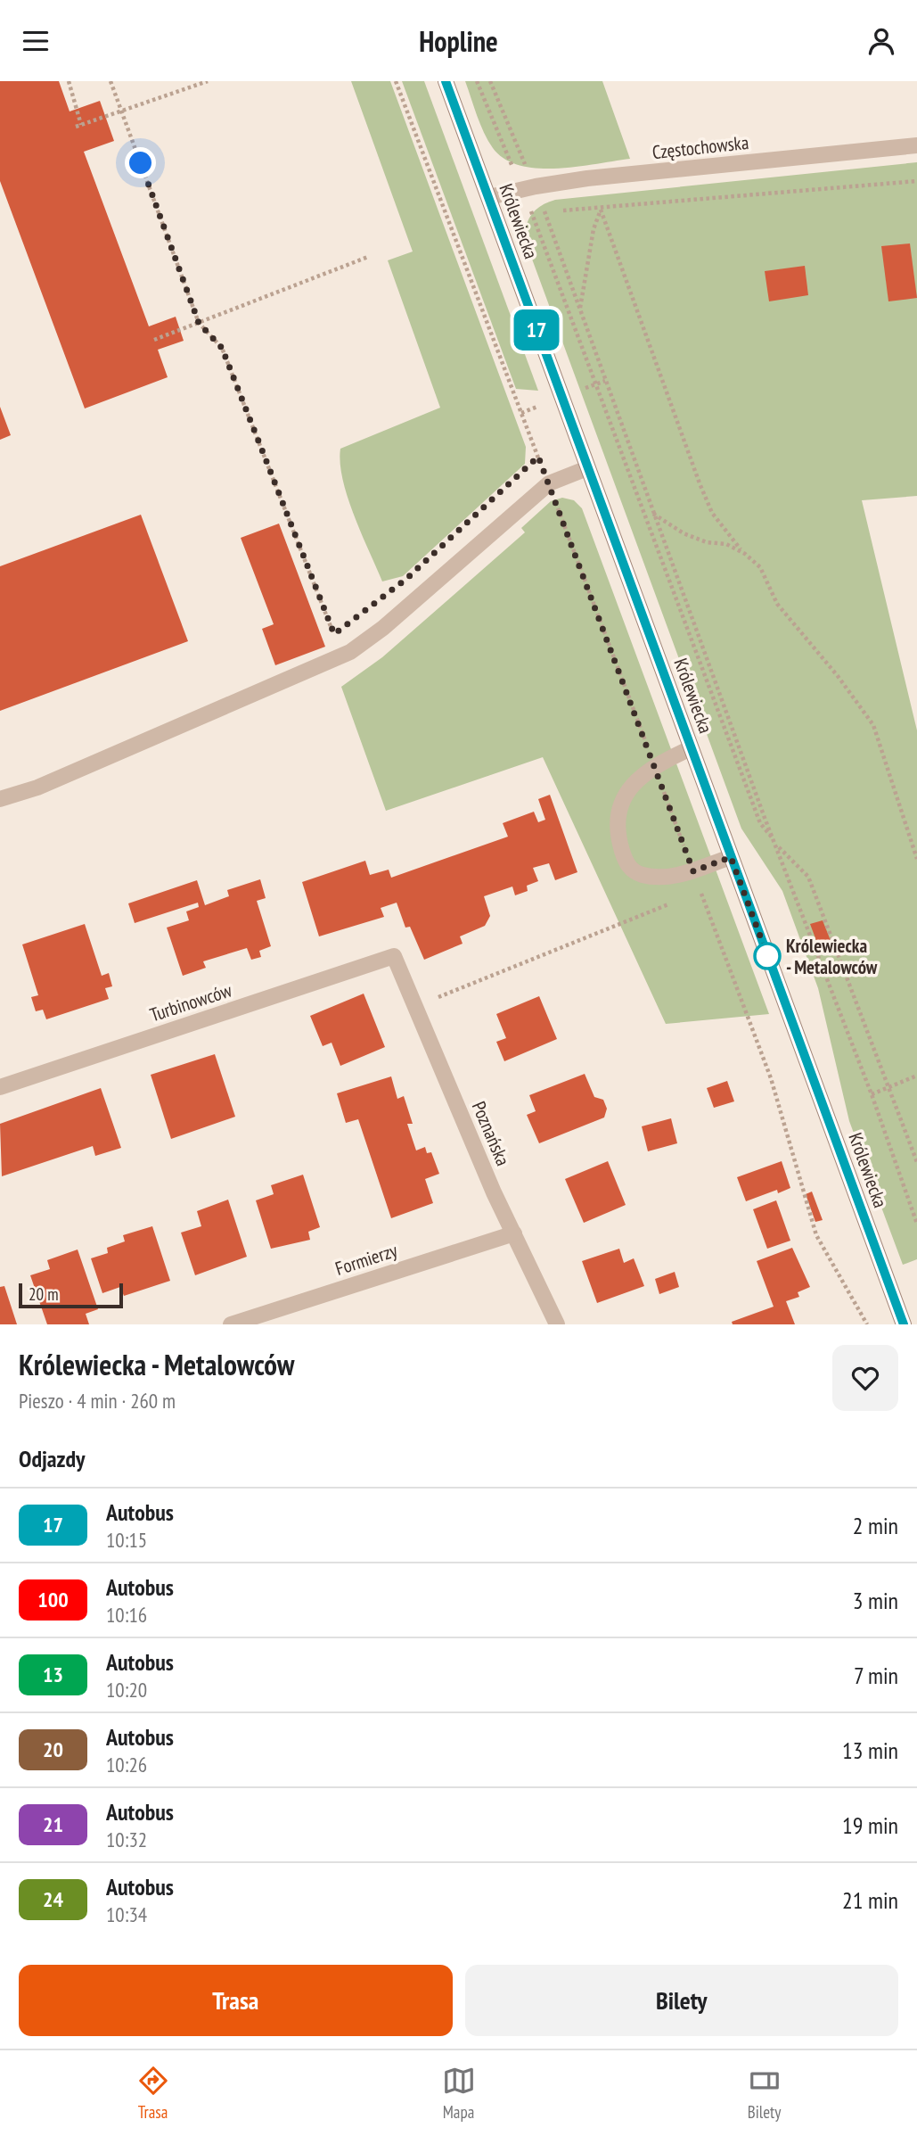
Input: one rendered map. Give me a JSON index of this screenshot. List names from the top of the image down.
{
  "streets": {
    "main road": ["Królewiecka"],
    "street": [
      "Częstochowska",
      "Turbinowców",
      "Poznańska",
      "Formierzy"
    ]
  },
  "crossings": [
    ["Częstochowska", "Królewiecka"],
    ["Turbinowców", "Poznańska"],
    ["Poznańska", "Formierzy"]
  ],
  "places": ["Królewiecka - Metalowców"],
  "lines": ["bus line 17"],
  "scale_bar": "20 m",
  "page": {
    "header": "Hopline",
    "on_map": "17",
    "scale": "20 m",
    "heading": [
      ["Królewiecka - Metalowców", "Pieszo · 4 min · 260 m"],
      "Odjazdy"
    ],
    "list": [
      {
        "mark": "17",
        "name": "Autobus",
        "note": "10:15",
        "value": "2 min"
      },
      {
        "mark": "100",
        "name": "Autobus",
        "note": "10:16",
        "value": "3 min"
      },
      {
        "mark": "13",
        "name": "Autobus",
        "note": "10:20",
        "value": "7 min"
      },
      {
        "mark": "20",
        "name": "Autobus",
        "note": "10:26",
        "value": "13 min"
      },
      {
        "mark": "21",
        "name": "Autobus",
        "note": "10:32",
        "value": "19 min"
      },
      {
        "mark": "24",
        "name": "Autobus",
        "note": "10:34",
        "value": "21 min"
      }
    ],
    "buttons": ["Trasa", "Bilety"],
    "tabs": ["Trasa", "Mapa", "Bilety"]
  }
}
